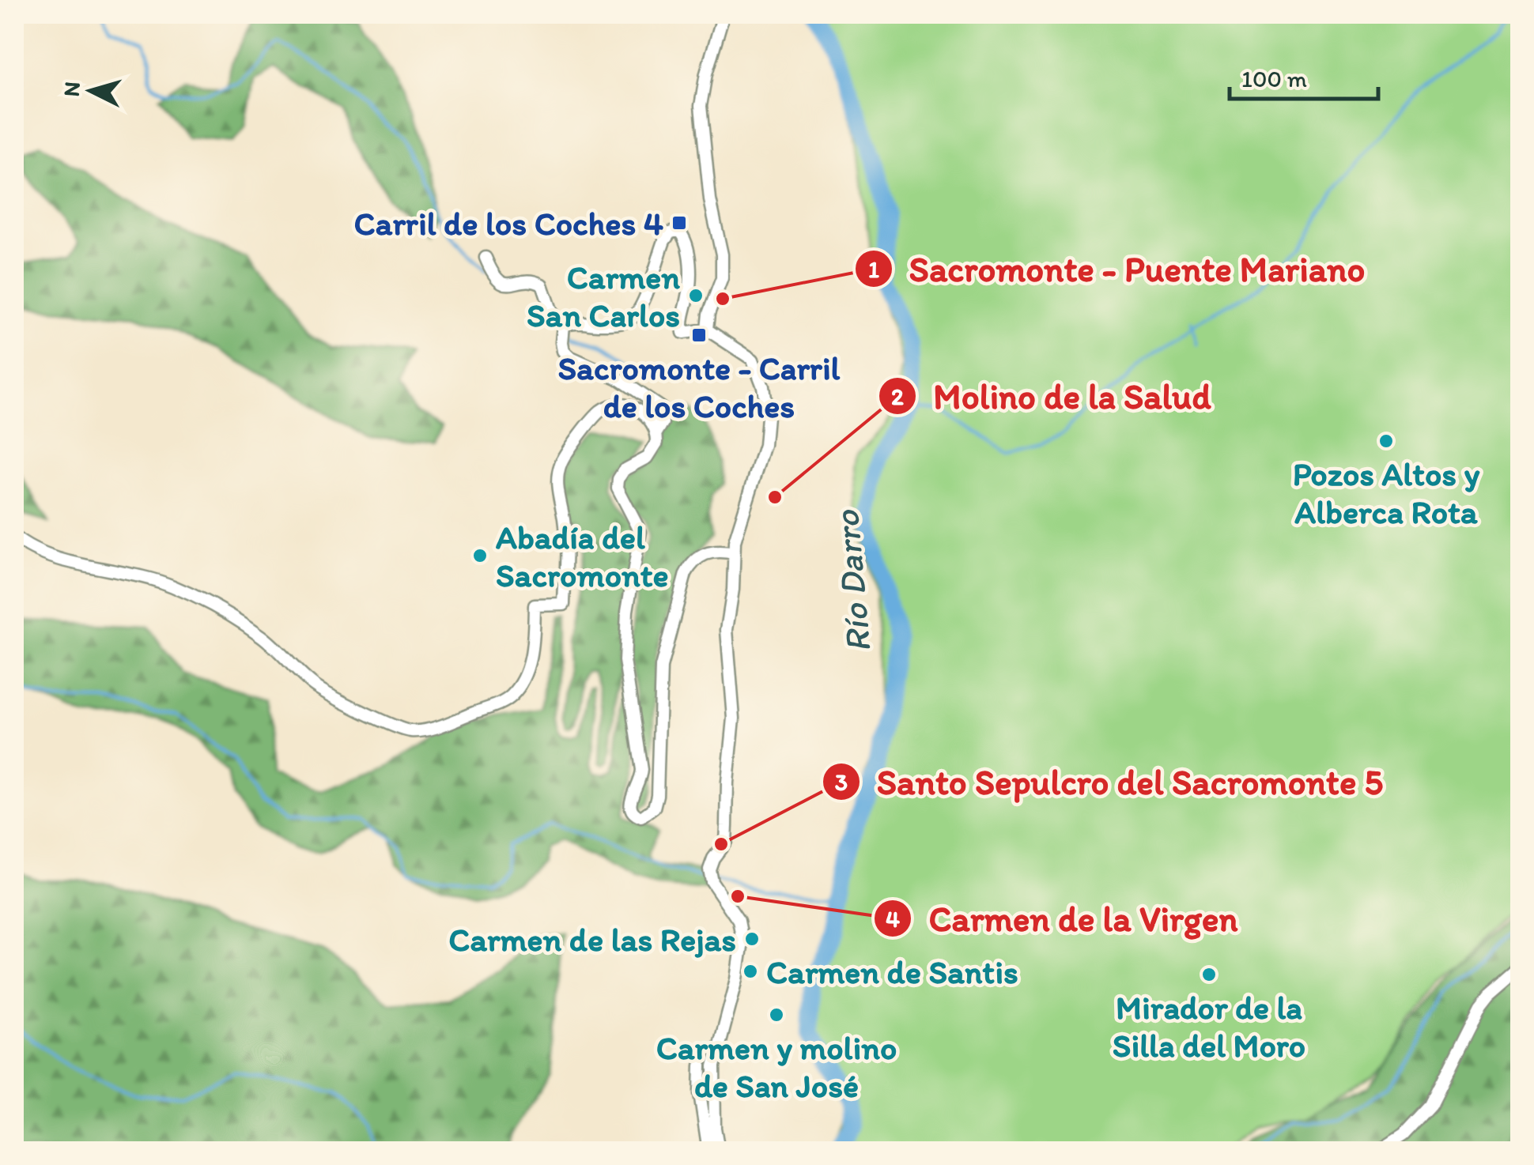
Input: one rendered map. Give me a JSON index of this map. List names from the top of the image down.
{
  "water": ["Río Darro"],
  "places": {
    "transit": ["Carril de los Coches 4", "Sacromonte - Carril de los Coches"],
    "other": [
      "Carmen San Carlos",
      "Sacromonte - Puente Mariano",
      "Pozos Altos y Alberca Rota",
      "Molino de la Salud",
      "Abadía del Sacromonte",
      "Santo Sepulcro del Sacromonte 5",
      "Carmen de la Virgen",
      "Carmen de las Rejas",
      "Carmen de Santis",
      "Mirador de la Silla del Moro",
      "Carmen y molino de San José"
    ]
  },
  "scale_bar": "100 m",
  "north": "left"
}
